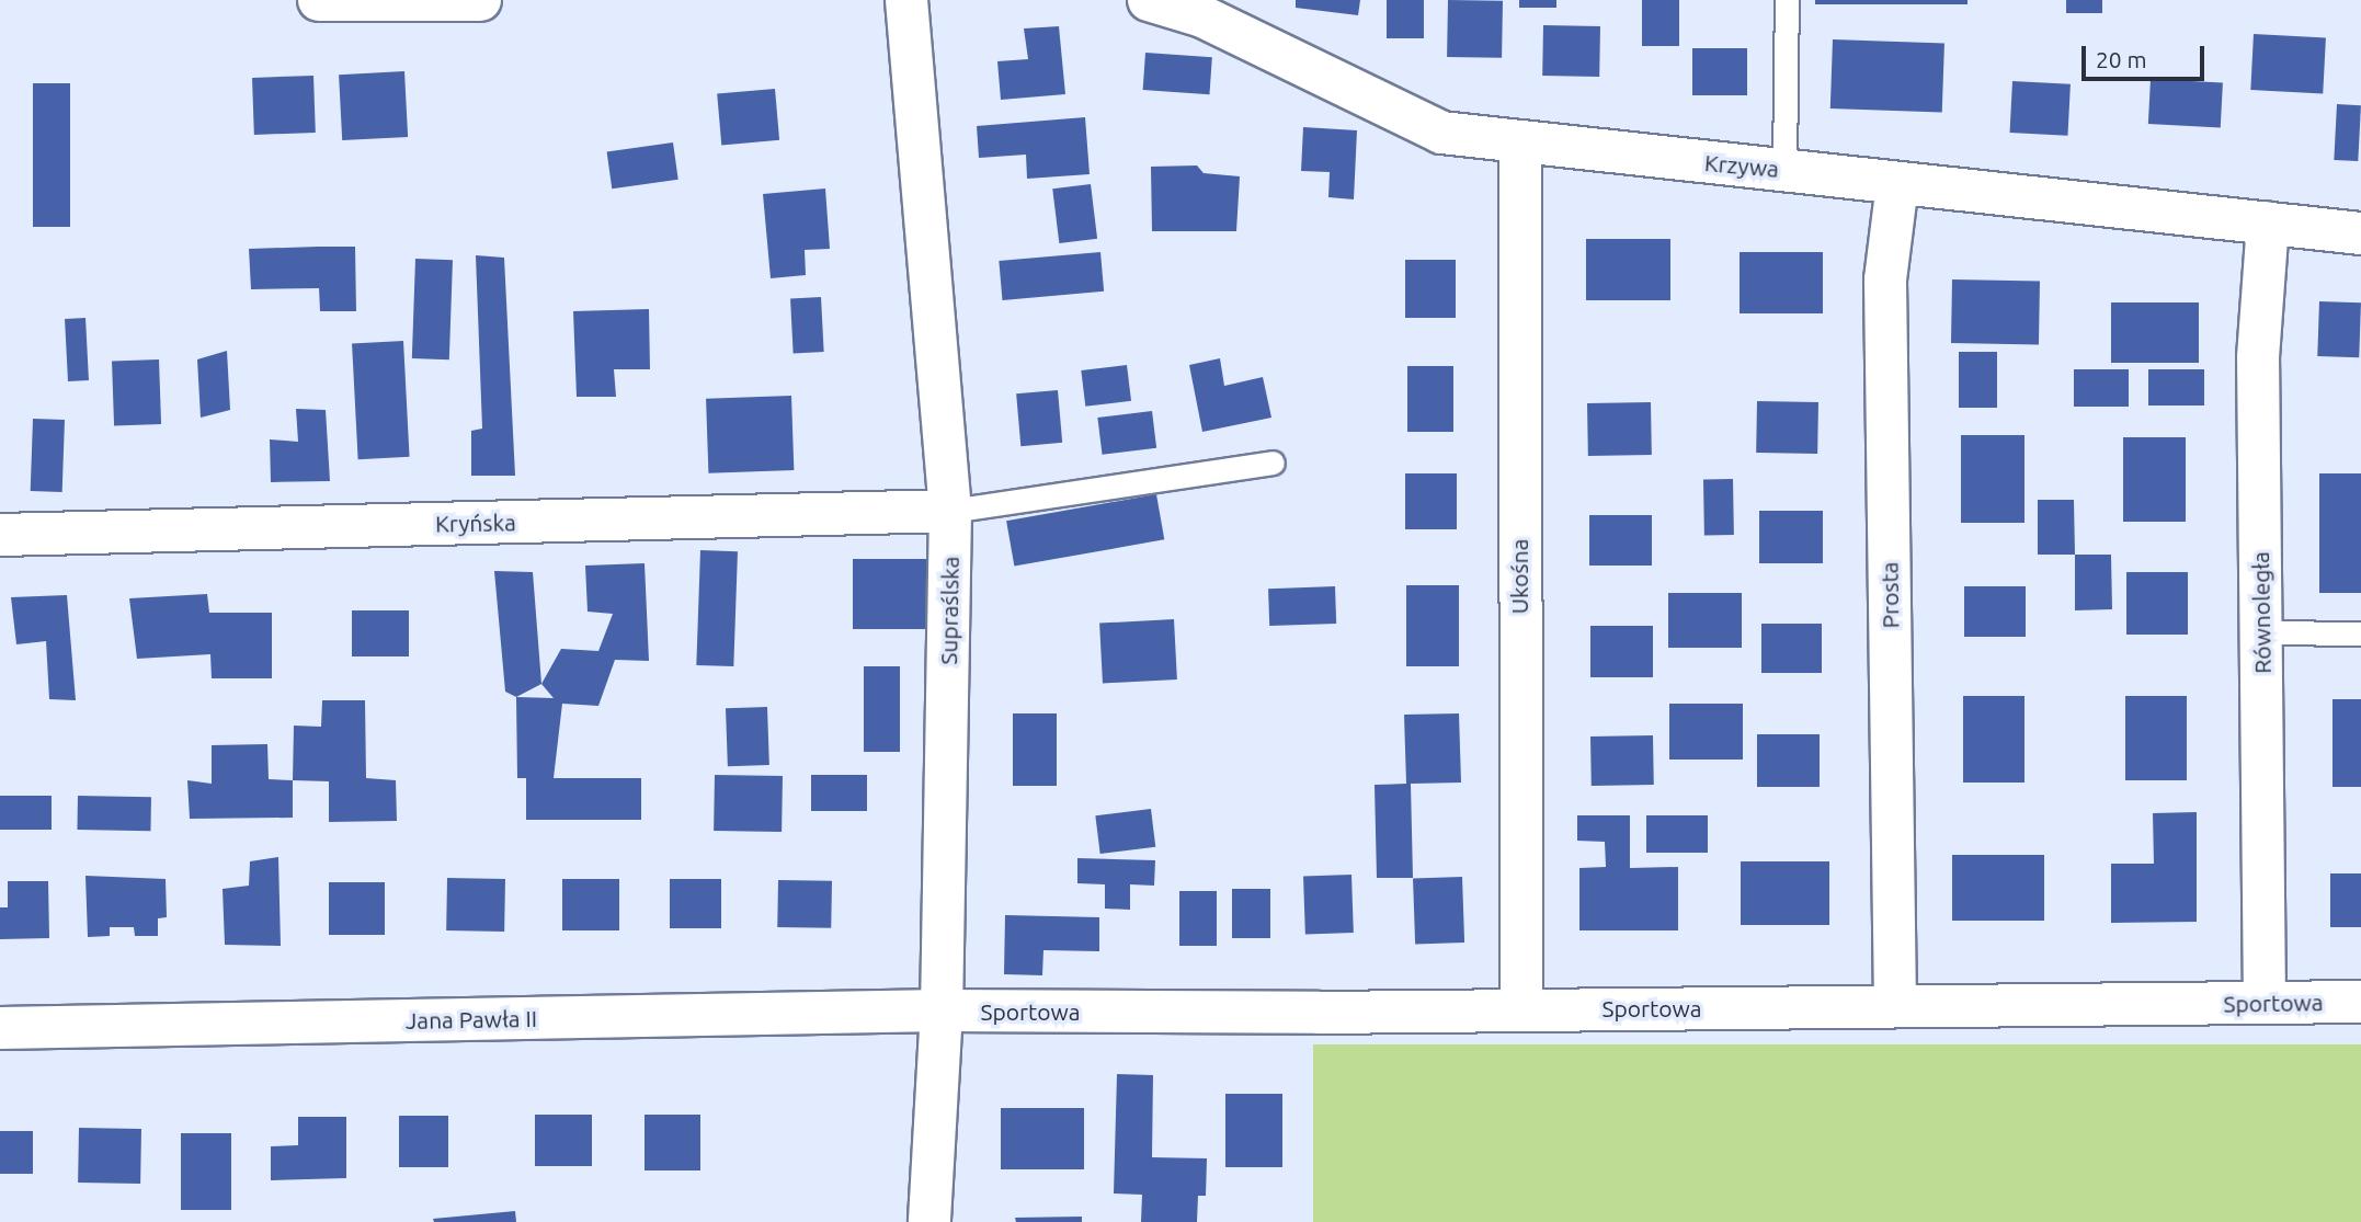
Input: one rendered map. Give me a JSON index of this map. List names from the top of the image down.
{
  "streets": {
    "street": [
      "Krzywa",
      "Kryńska",
      "Ukośna",
      "Prosta",
      "Supraślska",
      "Równoległa",
      "Sportowa",
      "Jana Pawła II"
    ]
  },
  "crossings": [
    ["Krzywa", "Ukośna"],
    ["Krzywa", "Prosta"],
    ["Krzywa", "Równoległa"],
    ["Kryńska", "Supraślska"],
    ["Ukośna", "Sportowa"],
    ["Prosta", "Sportowa"],
    ["Supraślska", "Sportowa"],
    ["Supraślska", "Jana Pawła II"],
    ["Równoległa", "Sportowa"],
    ["Sportowa", "Jana Pawła II"]
  ],
  "scale_bar": "20 m"
}
